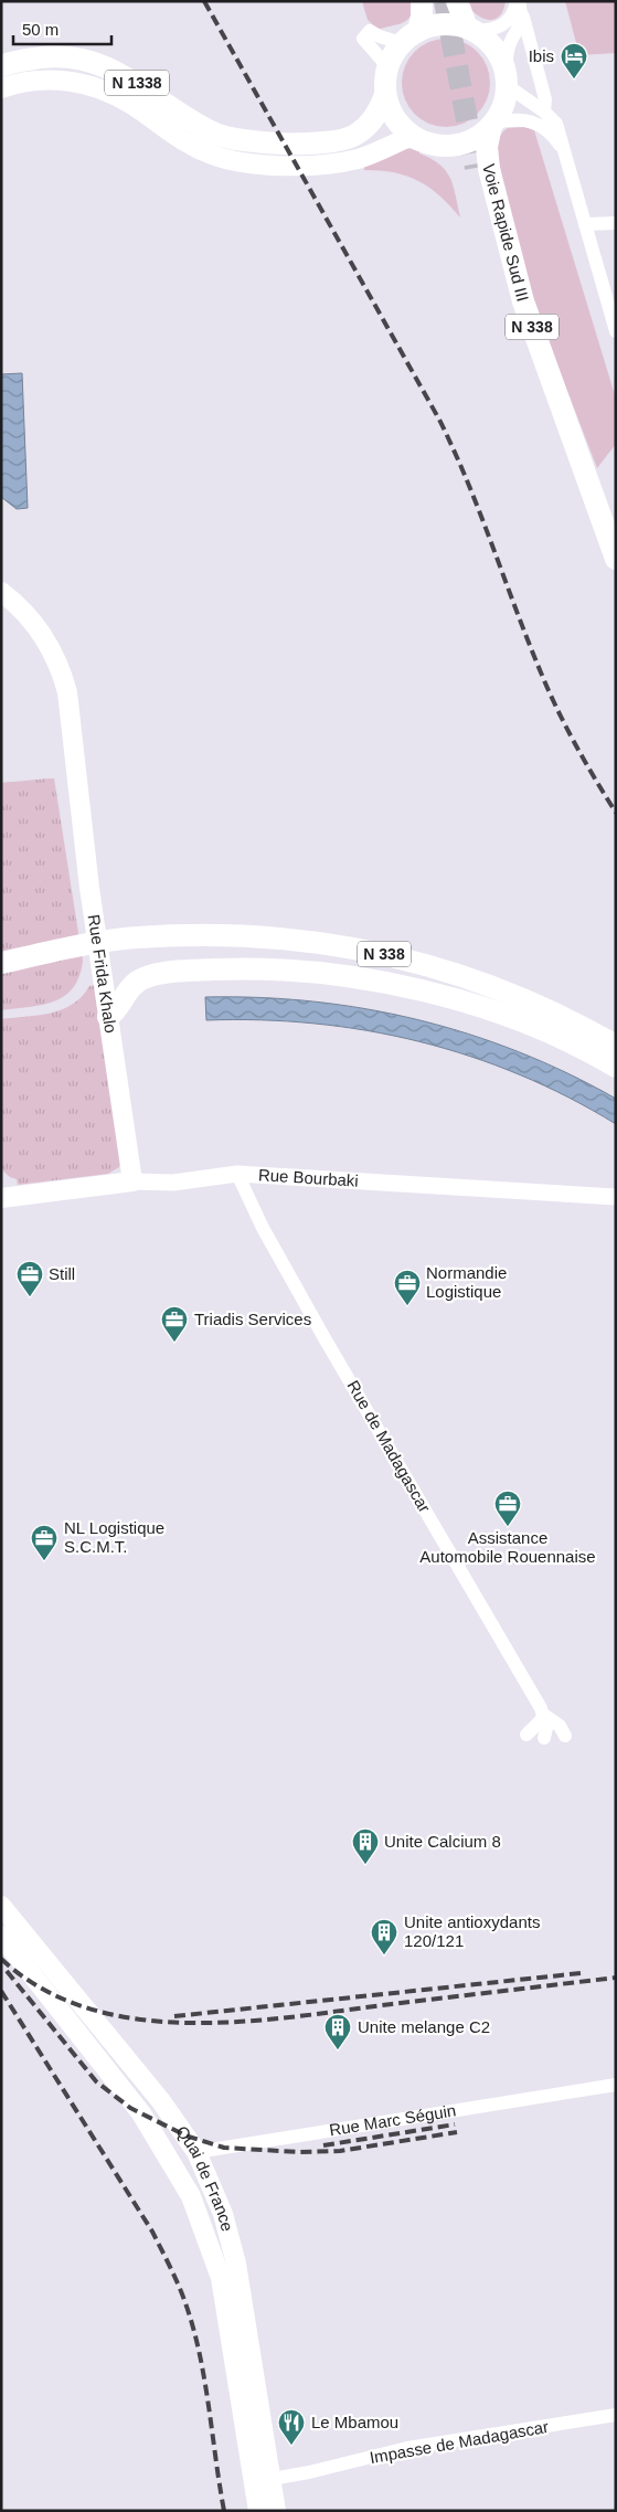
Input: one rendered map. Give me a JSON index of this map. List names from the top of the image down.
{
  "streets": {
    "main road": [
      "N 1338",
      "Voie Rapide Sud III",
      "N 338",
      "Rue Frida Khalo",
      "Rue Bourbaki",
      "Quai de France"
    ],
    "street": ["Rue de Madagascar", "Rue Marc Séguin", "Impasse de Madagascar"]
  },
  "crossings": [
    ["N 1338", "Voie Rapide Sud III"],
    ["Voie Rapide Sud III", "N 338"],
    ["Rue Frida Khalo", "Rue Bourbaki"],
    ["Rue Bourbaki", "Rue de Madagascar"],
    ["Rue Marc Séguin", "Quai de France"],
    ["Quai de France", "Impasse de Madagascar"]
  ],
  "places": {
    "hotel": ["Ibis"],
    "office": [
      "Still",
      "Normandie Logistique",
      "Triadis Services",
      "Assistance Automobile Rouennaise",
      "NL Logistique S.C.M.T."
    ],
    "building": ["Unite Calcium 8", "Unite antioxydants 120/121", "Unite melange C2"],
    "restaurant": ["Le Mbamou"]
  },
  "scale_bar": "50 m"
}
